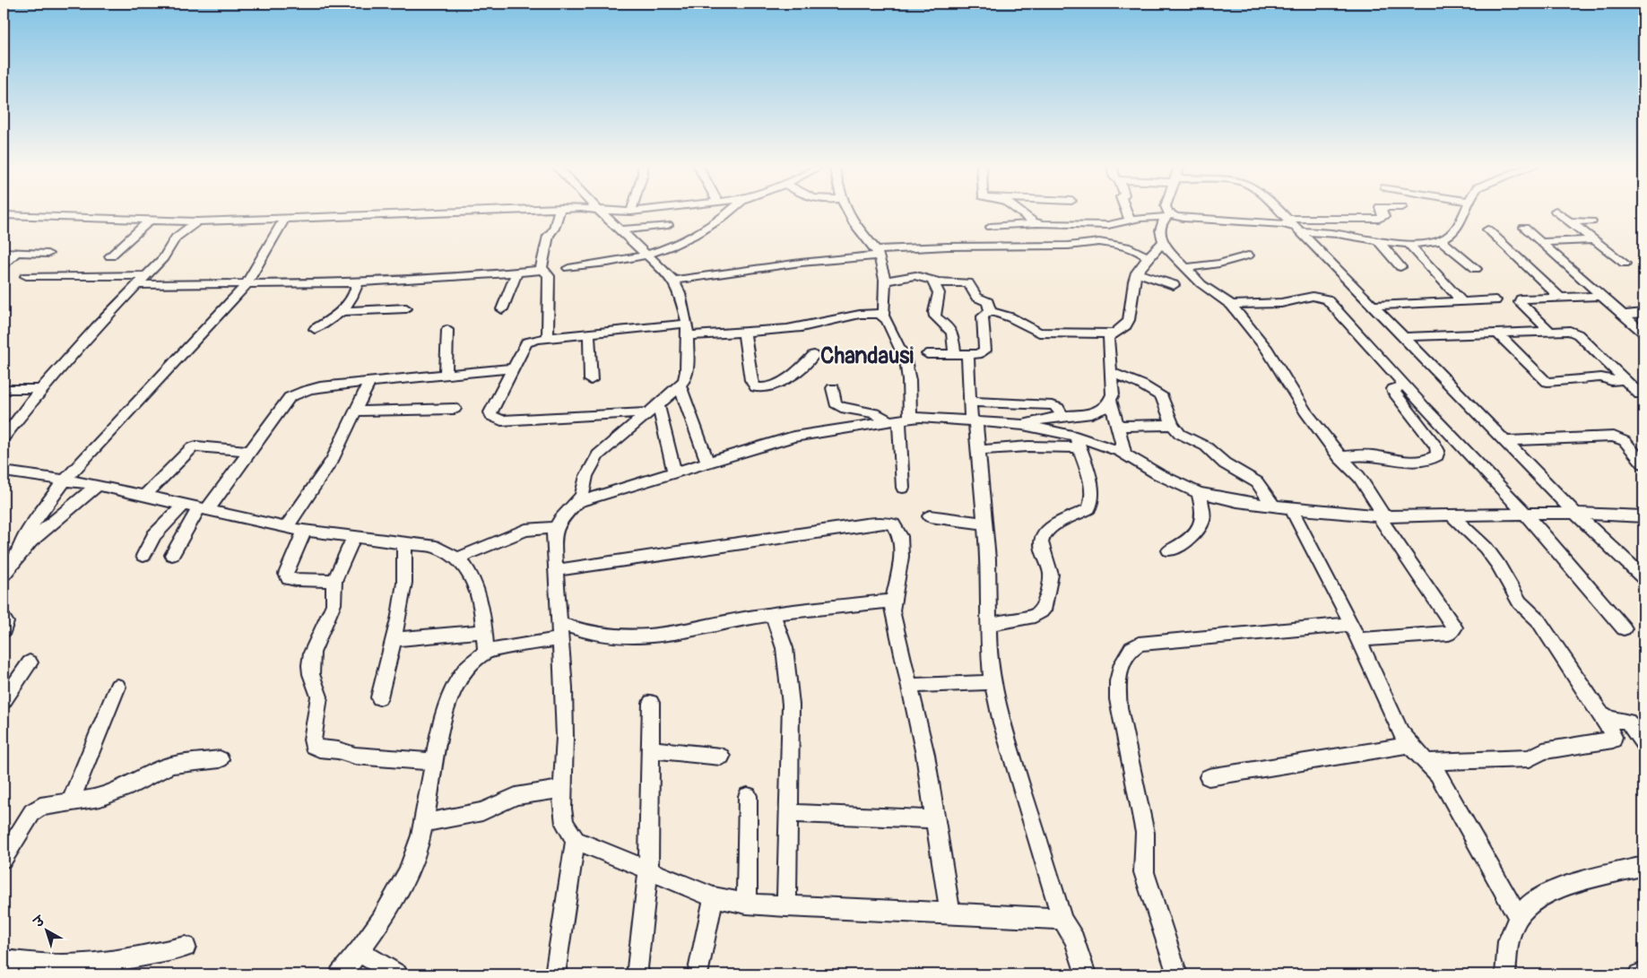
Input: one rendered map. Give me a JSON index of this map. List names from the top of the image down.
{
  "districts": ["Chandausi"],
  "north": "top left"
}
